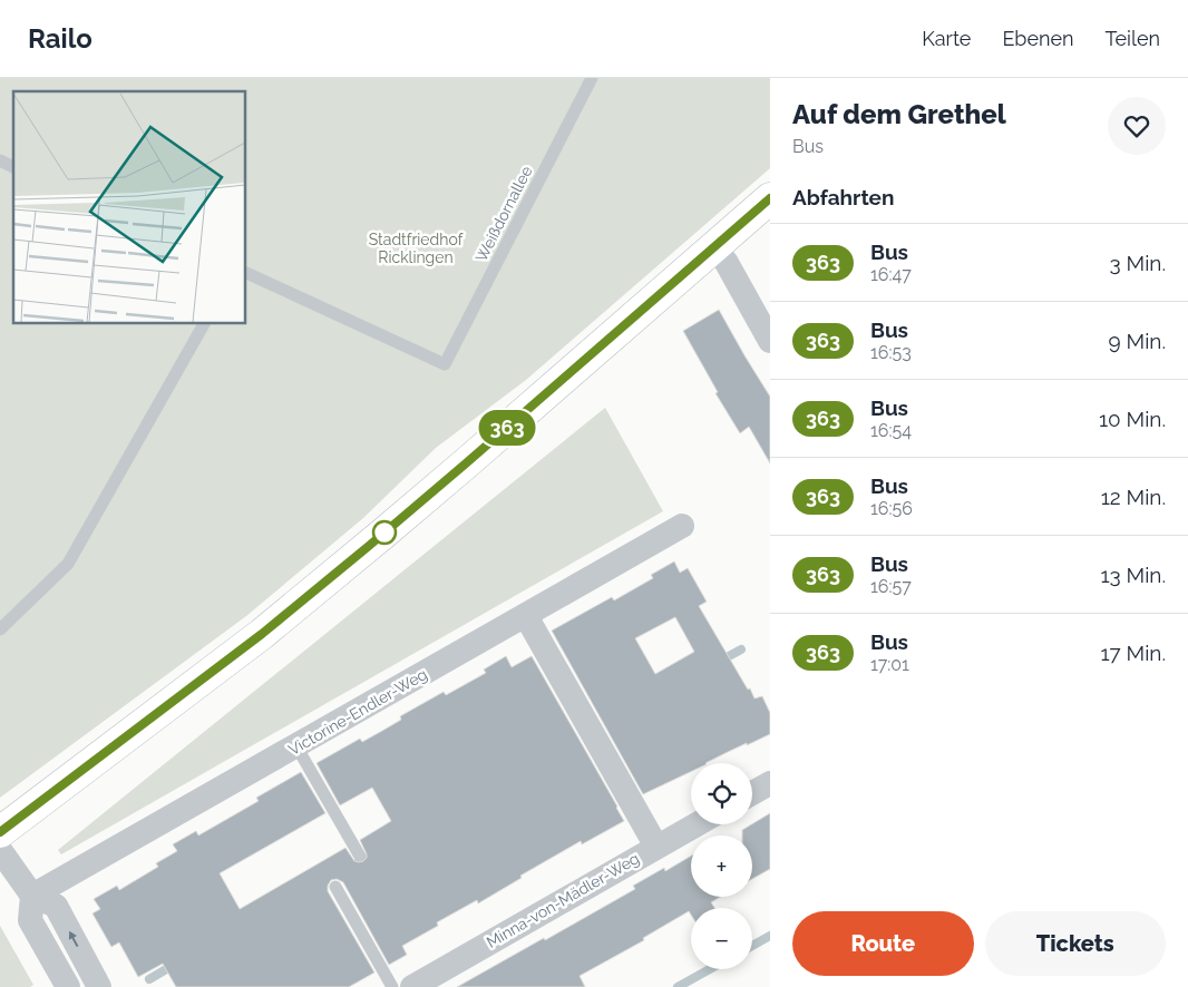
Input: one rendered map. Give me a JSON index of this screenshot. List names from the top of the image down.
{
  "streets": {
    "street": ["Victorine-Endler-Weg", "Minna-von-Mädler-Weg"],
    "lane": ["Weißdornallee"]
  },
  "parks": ["Stadtfriedhof Ricklingen"],
  "lines": ["bus line 363"],
  "page": {
    "header": "Railo",
    "nav": ["Karte", "Ebenen", "Teilen"],
    "on_map": "363",
    "heading": [
      ["Auf dem Grethel", "Bus"],
      "Abfahrten"
    ],
    "list": [
      {
        "mark": "363",
        "name": "Bus",
        "note": "16:47",
        "value": "3 Min."
      },
      {
        "mark": "363",
        "name": "Bus",
        "note": "16:53",
        "value": "9 Min."
      },
      {
        "mark": "363",
        "name": "Bus",
        "note": "16:54",
        "value": "10 Min."
      },
      {
        "mark": "363",
        "name": "Bus",
        "note": "16:56",
        "value": "12 Min."
      },
      {
        "mark": "363",
        "name": "Bus",
        "note": "16:57",
        "value": "13 Min."
      },
      {
        "mark": "363",
        "name": "Bus",
        "note": "17:01",
        "value": "17 Min."
      }
    ],
    "map_buttons": ["+", "−"],
    "buttons": ["Route", "Tickets"]
  }
}
